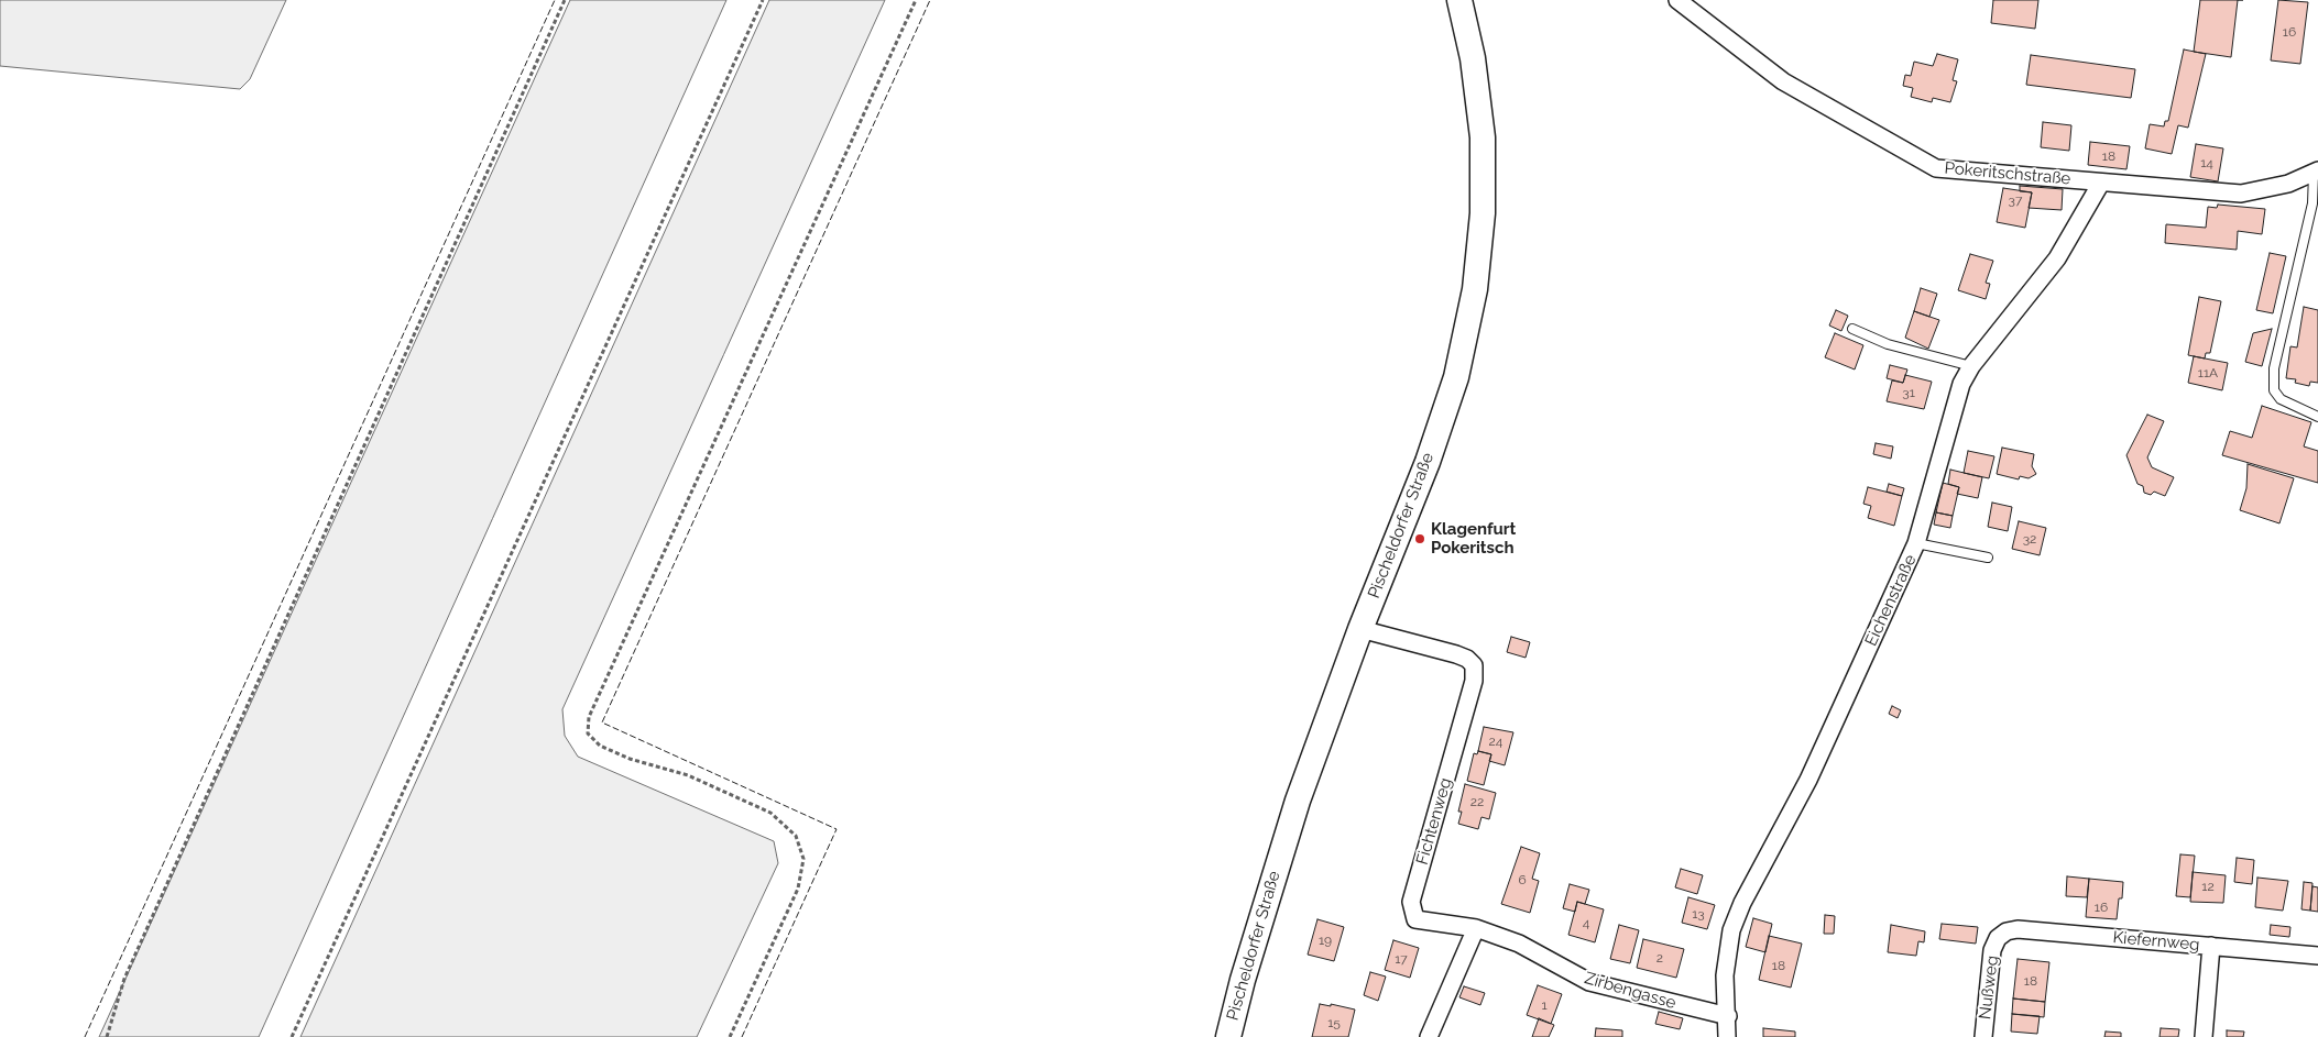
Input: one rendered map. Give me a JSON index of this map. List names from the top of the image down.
{
  "streets": {
    "main road": ["Pischeldorfer Straße"],
    "street": [
      "Pokeritschstraße",
      "Eichenstraße",
      "Fichtenweg",
      "Kiefernweg",
      "Nußweg",
      "Zirbengasse"
    ]
  },
  "crossings": [
    ["Pokeritschstraße", "Eichenstraße"],
    ["Pischeldorfer Straße", "Fichtenweg"],
    ["Eichenstraße", "Zirbengasse"],
    ["Fichtenweg", "Zirbengasse"],
    ["Kiefernweg", "Nußweg"]
  ],
  "places": ["Klagenfurt Pokeritsch"],
  "house_numbers": [
    "16",
    "18",
    "14",
    "37",
    "11A",
    "31",
    "32",
    "24",
    "22",
    "6",
    "12",
    "16",
    "13",
    "4",
    "19",
    "2",
    "17",
    "18",
    "18",
    "1",
    "15"
  ]
}
